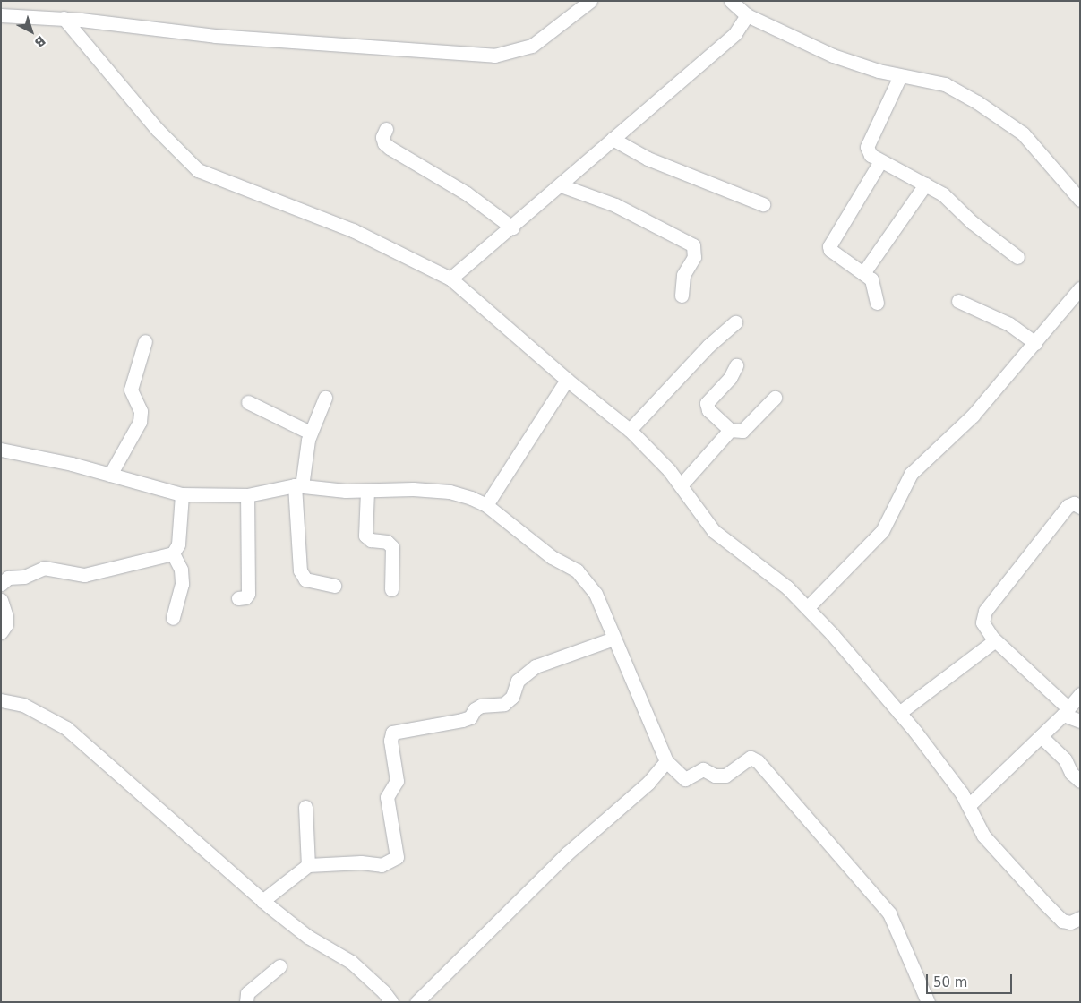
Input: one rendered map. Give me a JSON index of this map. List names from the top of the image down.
{
  "scale_bar": "50 m",
  "north": "bottom right"
}
